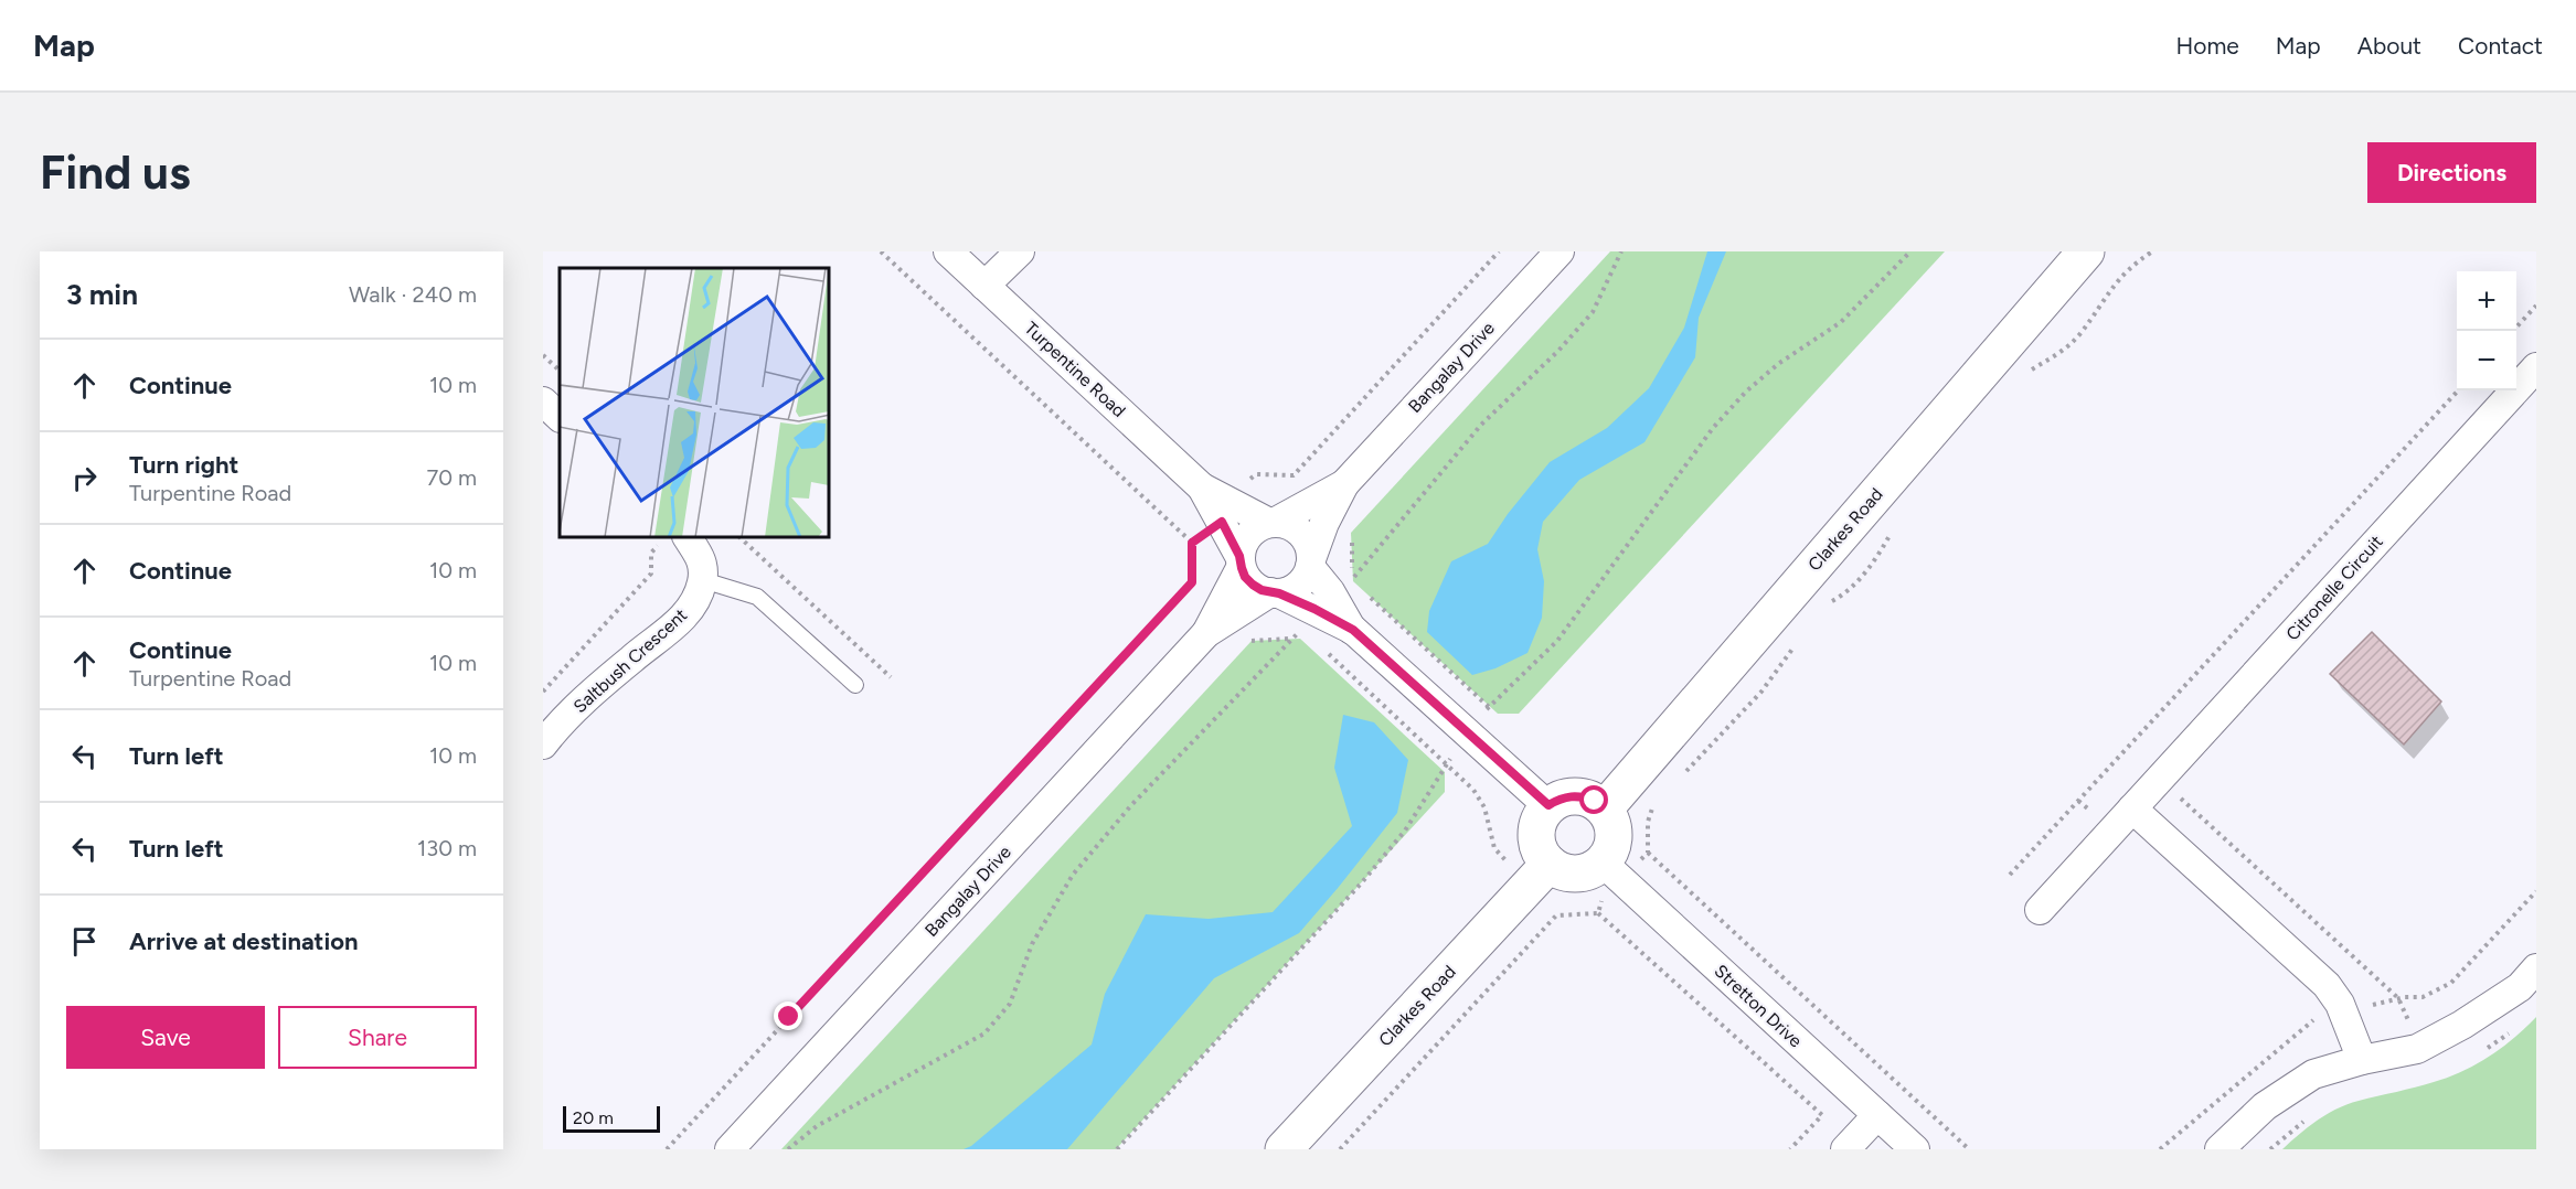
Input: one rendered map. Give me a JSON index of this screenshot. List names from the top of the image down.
{
  "streets": {
    "street": [
      "Bangalay Drive",
      "Turpentine Road",
      "Clarkes Road",
      "Citronelle Circuit",
      "Saltbush Crescent",
      "Stretton Drive"
    ]
  },
  "crossings": [
    ["Bangalay Drive", "Turpentine Road"],
    ["Clarkes Road", "Stretton Drive"]
  ],
  "scale_bar": "20 m",
  "page": {
    "header": "Map",
    "nav": [
      "Home",
      "Map",
      "About",
      "Contact"
    ],
    "buttons": [
      "Directions",
      ["Save", "Share"]
    ],
    "title": "Find us",
    "heading": ["3 min", "Walk · 240 m"],
    "map_buttons": ["+", "−"],
    "list": [
      ["Continue", "10 m"],
      ["Turn right", "Turpentine Road", "70 m"],
      ["Continue", "10 m"],
      ["Continue", "Turpentine Road", "10 m"],
      ["Turn left", "10 m"],
      ["Turn left", "130 m"],
      "Arrive at destination"
    ],
    "scale": "20 m"
  }
}
